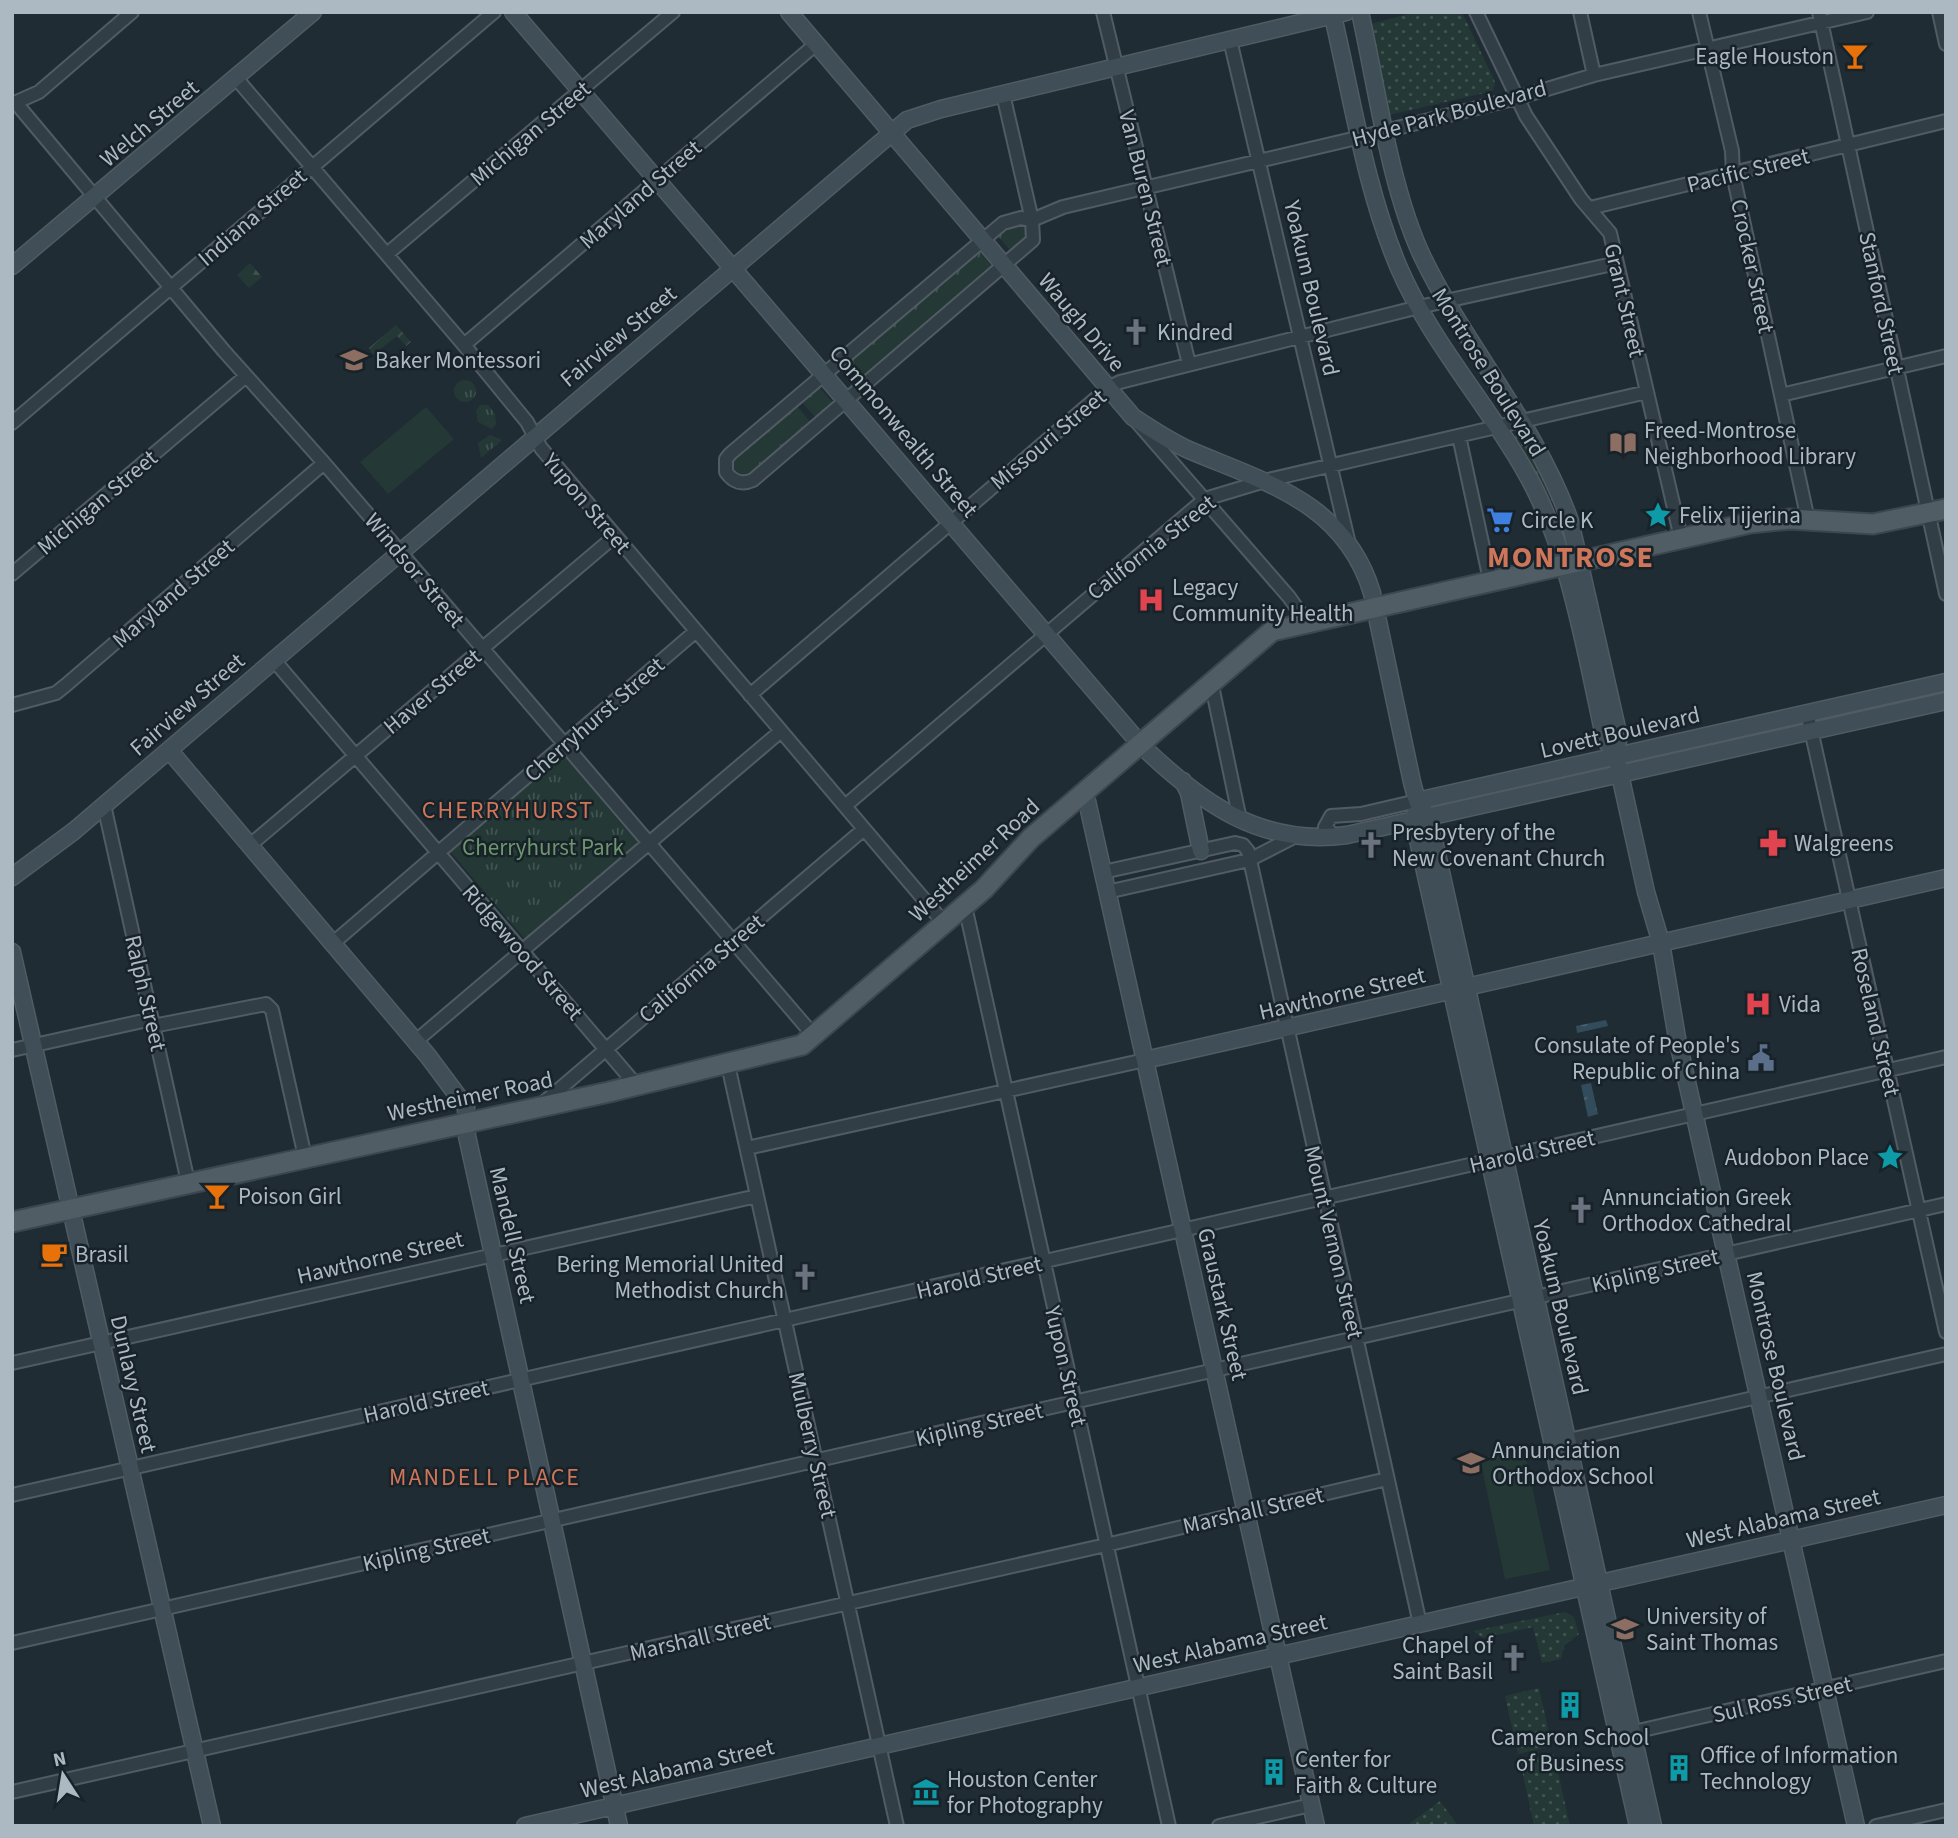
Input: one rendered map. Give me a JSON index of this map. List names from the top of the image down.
{
  "streets": {
    "main road": ["Westheimer Road"],
    "street": [
      "Hyde Park Boulevard",
      "Welch Street",
      "Michigan Street",
      "Pacific Street",
      "Van Buren Street",
      "Maryland Street",
      "Indiana Street",
      "Crocker Street",
      "Yoakum Boulevard",
      "Grant Street",
      "Stanford Street",
      "Waugh Drive",
      "Fairview Street",
      "Montrose Boulevard",
      "Commonwealth Street",
      "Missouri Street",
      "Yupon Street",
      "California Street",
      "Windsor Street",
      "Haver Street",
      "Cherryhurst Street",
      "Lovett Boulevard",
      "Ridgewood Street",
      "Ralph Street",
      "Hawthorne Street",
      "Roseland Street",
      "Harold Street",
      "Mandell Street",
      "Mount Vernon Street",
      "Kipling Street",
      "Graustark Street",
      "Dunlavy Street",
      "Mulberry Street",
      "Marshall Street",
      "West Alabama Street",
      "Sul Ross Street"
    ]
  },
  "crossings": [
    ["Hyde Park Boulevard", "Van Buren Street"],
    ["Hyde Park Boulevard", "Crocker Street"],
    ["Hyde Park Boulevard", "Yoakum Boulevard"],
    ["Hyde Park Boulevard", "Grant Street"],
    ["Hyde Park Boulevard", "Stanford Street"],
    ["Hyde Park Boulevard", "Waugh Drive"],
    ["Hyde Park Boulevard", "Montrose Boulevard"],
    ["Hyde Park Boulevard", "Commonwealth Street"],
    ["Welch Street", "Yupon Street"],
    ["Welch Street", "Windsor Street"],
    ["Michigan Street", "Commonwealth Street"],
    ["Michigan Street", "Yupon Street"],
    ["Michigan Street", "Windsor Street"],
    ["Pacific Street", "Crocker Street"],
    ["Pacific Street", "Grant Street"],
    ["Pacific Street", "Stanford Street"],
    ["Van Buren Street", "Fairview Street"],
    ["Van Buren Street", "Missouri Street"],
    ["Maryland Street", "Waugh Drive"],
    ["Maryland Street", "Commonwealth Street"],
    ["Maryland Street", "Yupon Street"],
    ["Maryland Street", "Windsor Street"],
    ["Indiana Street", "Yupon Street"],
    ["Indiana Street", "Windsor Street"],
    ["Crocker Street", "Westheimer Road"],
    ["Yoakum Boulevard", "Waugh Drive"],
    ["Yoakum Boulevard", "Fairview Street"],
    ["Yoakum Boulevard", "Missouri Street"],
    ["Yoakum Boulevard", "California Street"],
    ["Yoakum Boulevard", "Lovett Boulevard"],
    ["Yoakum Boulevard", "Westheimer Road"],
    ["Yoakum Boulevard", "Hawthorne Street"],
    ["Yoakum Boulevard", "Harold Street"],
    ["Yoakum Boulevard", "Kipling Street"],
    ["Yoakum Boulevard", "West Alabama Street"],
    ["Yoakum Boulevard", "Sul Ross Street"],
    ["Grant Street", "Missouri Street"],
    ["Grant Street", "California Street"],
    ["Grant Street", "Westheimer Road"],
    ["Stanford Street", "Westheimer Road"],
    ["Waugh Drive", "Fairview Street"],
    ["Waugh Drive", "Missouri Street"],
    ["Waugh Drive", "California Street"],
    ["Waugh Drive", "Westheimer Road"],
    ["Fairview Street", "Montrose Boulevard"],
    ["Fairview Street", "Commonwealth Street"],
    ["Fairview Street", "Yupon Street"],
    ["Fairview Street", "Windsor Street"],
    ["Fairview Street", "Ridgewood Street"],
    ["Fairview Street", "Ralph Street"],
    ["Fairview Street", "Mandell Street"],
    ["Montrose Boulevard", "Missouri Street"],
    ["Montrose Boulevard", "California Street"],
    ["Montrose Boulevard", "Lovett Boulevard"],
    ["Montrose Boulevard", "Westheimer Road"],
    ["Montrose Boulevard", "Hawthorne Street"],
    ["Montrose Boulevard", "Harold Street"],
    ["Montrose Boulevard", "Kipling Street"],
    ["Montrose Boulevard", "West Alabama Street"],
    ["Montrose Boulevard", "Sul Ross Street"],
    ["Commonwealth Street", "Missouri Street"],
    ["Commonwealth Street", "California Street"],
    ["Commonwealth Street", "Lovett Boulevard"],
    ["Commonwealth Street", "Westheimer Road"],
    ["Missouri Street", "Yupon Street"],
    ["Yupon Street", "California Street"],
    ["Yupon Street", "Haver Street"],
    ["Yupon Street", "Cherryhurst Street"],
    ["Yupon Street", "Westheimer Road"],
    ["Yupon Street", "Hawthorne Street"],
    ["Yupon Street", "Harold Street"],
    ["Yupon Street", "Kipling Street"],
    ["Yupon Street", "Marshall Street"],
    ["Yupon Street", "West Alabama Street"],
    ["California Street", "Windsor Street"],
    ["California Street", "Westheimer Road"],
    ["California Street", "Ridgewood Street"],
    ["Windsor Street", "Haver Street"],
    ["Windsor Street", "Cherryhurst Street"],
    ["Windsor Street", "Westheimer Road"],
    ["Haver Street", "Ridgewood Street"],
    ["Haver Street", "Mandell Street"],
    ["Cherryhurst Street", "Ridgewood Street"],
    ["Cherryhurst Street", "Mandell Street"],
    ["Lovett Boulevard", "Roseland Street"],
    ["Lovett Boulevard", "Mount Vernon Street"],
    ["Lovett Boulevard", "Graustark Street"],
    ["Westheimer Road", "Ridgewood Street"],
    ["Westheimer Road", "Ralph Street"],
    ["Westheimer Road", "Mandell Street"],
    ["Westheimer Road", "Graustark Street"],
    ["Westheimer Road", "Dunlavy Street"],
    ["Westheimer Road", "Mulberry Street"],
    ["Hawthorne Street", "Roseland Street"],
    ["Hawthorne Street", "Mandell Street"],
    ["Hawthorne Street", "Mount Vernon Street"],
    ["Hawthorne Street", "Graustark Street"],
    ["Hawthorne Street", "Dunlavy Street"],
    ["Hawthorne Street", "Mulberry Street"],
    ["Roseland Street", "Harold Street"],
    ["Roseland Street", "Kipling Street"],
    ["Harold Street", "Mandell Street"],
    ["Harold Street", "Mount Vernon Street"],
    ["Harold Street", "Graustark Street"],
    ["Harold Street", "Dunlavy Street"],
    ["Harold Street", "Mulberry Street"],
    ["Mandell Street", "Kipling Street"],
    ["Mandell Street", "Marshall Street"],
    ["Mandell Street", "West Alabama Street"],
    ["Mount Vernon Street", "Kipling Street"],
    ["Mount Vernon Street", "Marshall Street"],
    ["Mount Vernon Street", "West Alabama Street"],
    ["Kipling Street", "Graustark Street"],
    ["Kipling Street", "Dunlavy Street"],
    ["Kipling Street", "Mulberry Street"],
    ["Graustark Street", "Marshall Street"],
    ["Graustark Street", "West Alabama Street"],
    ["Dunlavy Street", "Marshall Street"],
    ["Mulberry Street", "Marshall Street"],
    ["Mulberry Street", "West Alabama Street"]
  ],
  "districts": ["MONTROSE", "CHERRYHURST", "MANDELL PLACE"],
  "parks": ["Cherryhurst Park"],
  "places": {
    "bar": ["Eagle Houston", "Poison Girl"],
    "church": [
      "Kindred",
      "Presbytery of the New Covenant Church",
      "Annunciation Greek Orthodox Cathedral",
      "Bering Memorial United Methodist Church",
      "Chapel of Saint Basil"
    ],
    "school or university": ["Baker Montessori", "Annunciation Orthodox School", "University of Saint Thomas"],
    "library": ["Freed-Montrose Neighborhood Library"],
    "place": ["Felix Tijerina", "Audobon Place"],
    "supermarket": ["Circle K"],
    "hospital": ["Legacy Community Health", "Vida"],
    "pharmacy": ["Walgreens"],
    "public building": ["Consulate of People's Republic of China"],
    "cafe": ["Brasil"],
    "building": ["Cameron School of Business", "Office of Information Technology", "Center for Faith & Culture"],
    "museum": ["Houston Center for Photography"]
  },
  "north": "top"
}
